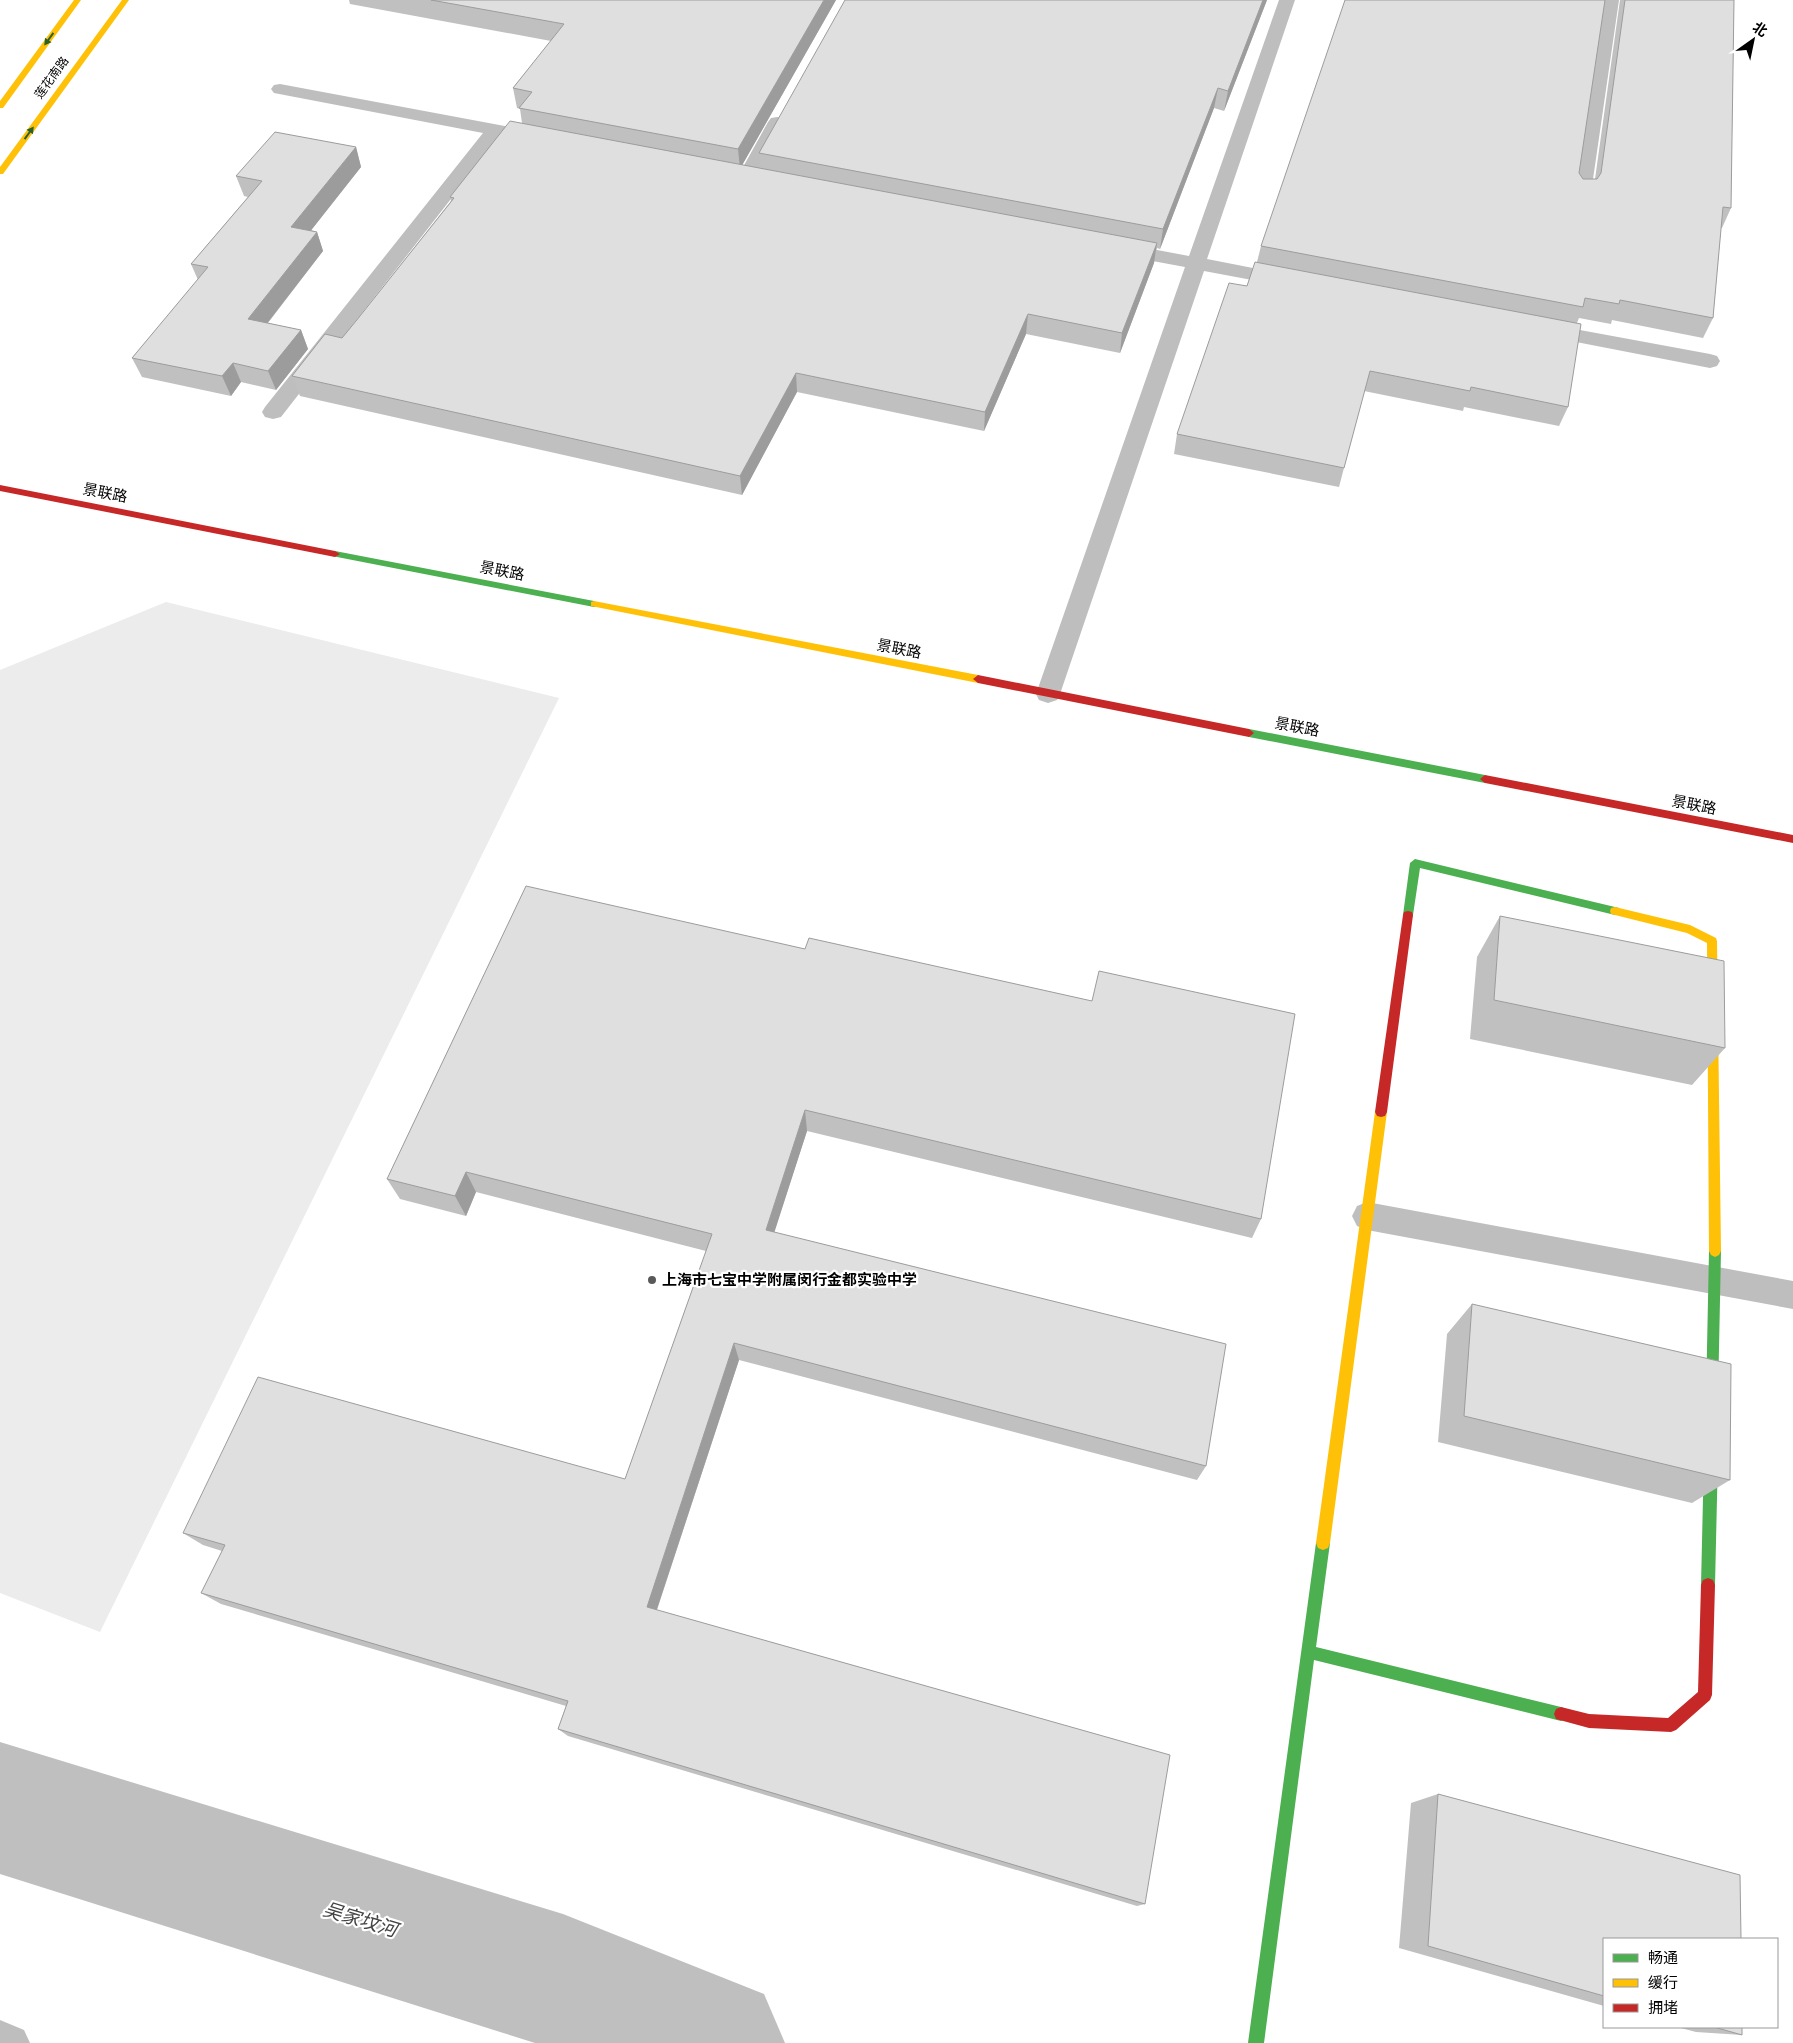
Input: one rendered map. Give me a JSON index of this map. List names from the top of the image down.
{
  "streets": {
    "street": ["莲花南路", "景联路"]
  },
  "water": ["吴家坟河"],
  "places": ["上海市七宝中学附属闵行金都实验中学"],
  "legend": ["畅通", "缓行", "拥堵"],
  "north": "top right"
}
